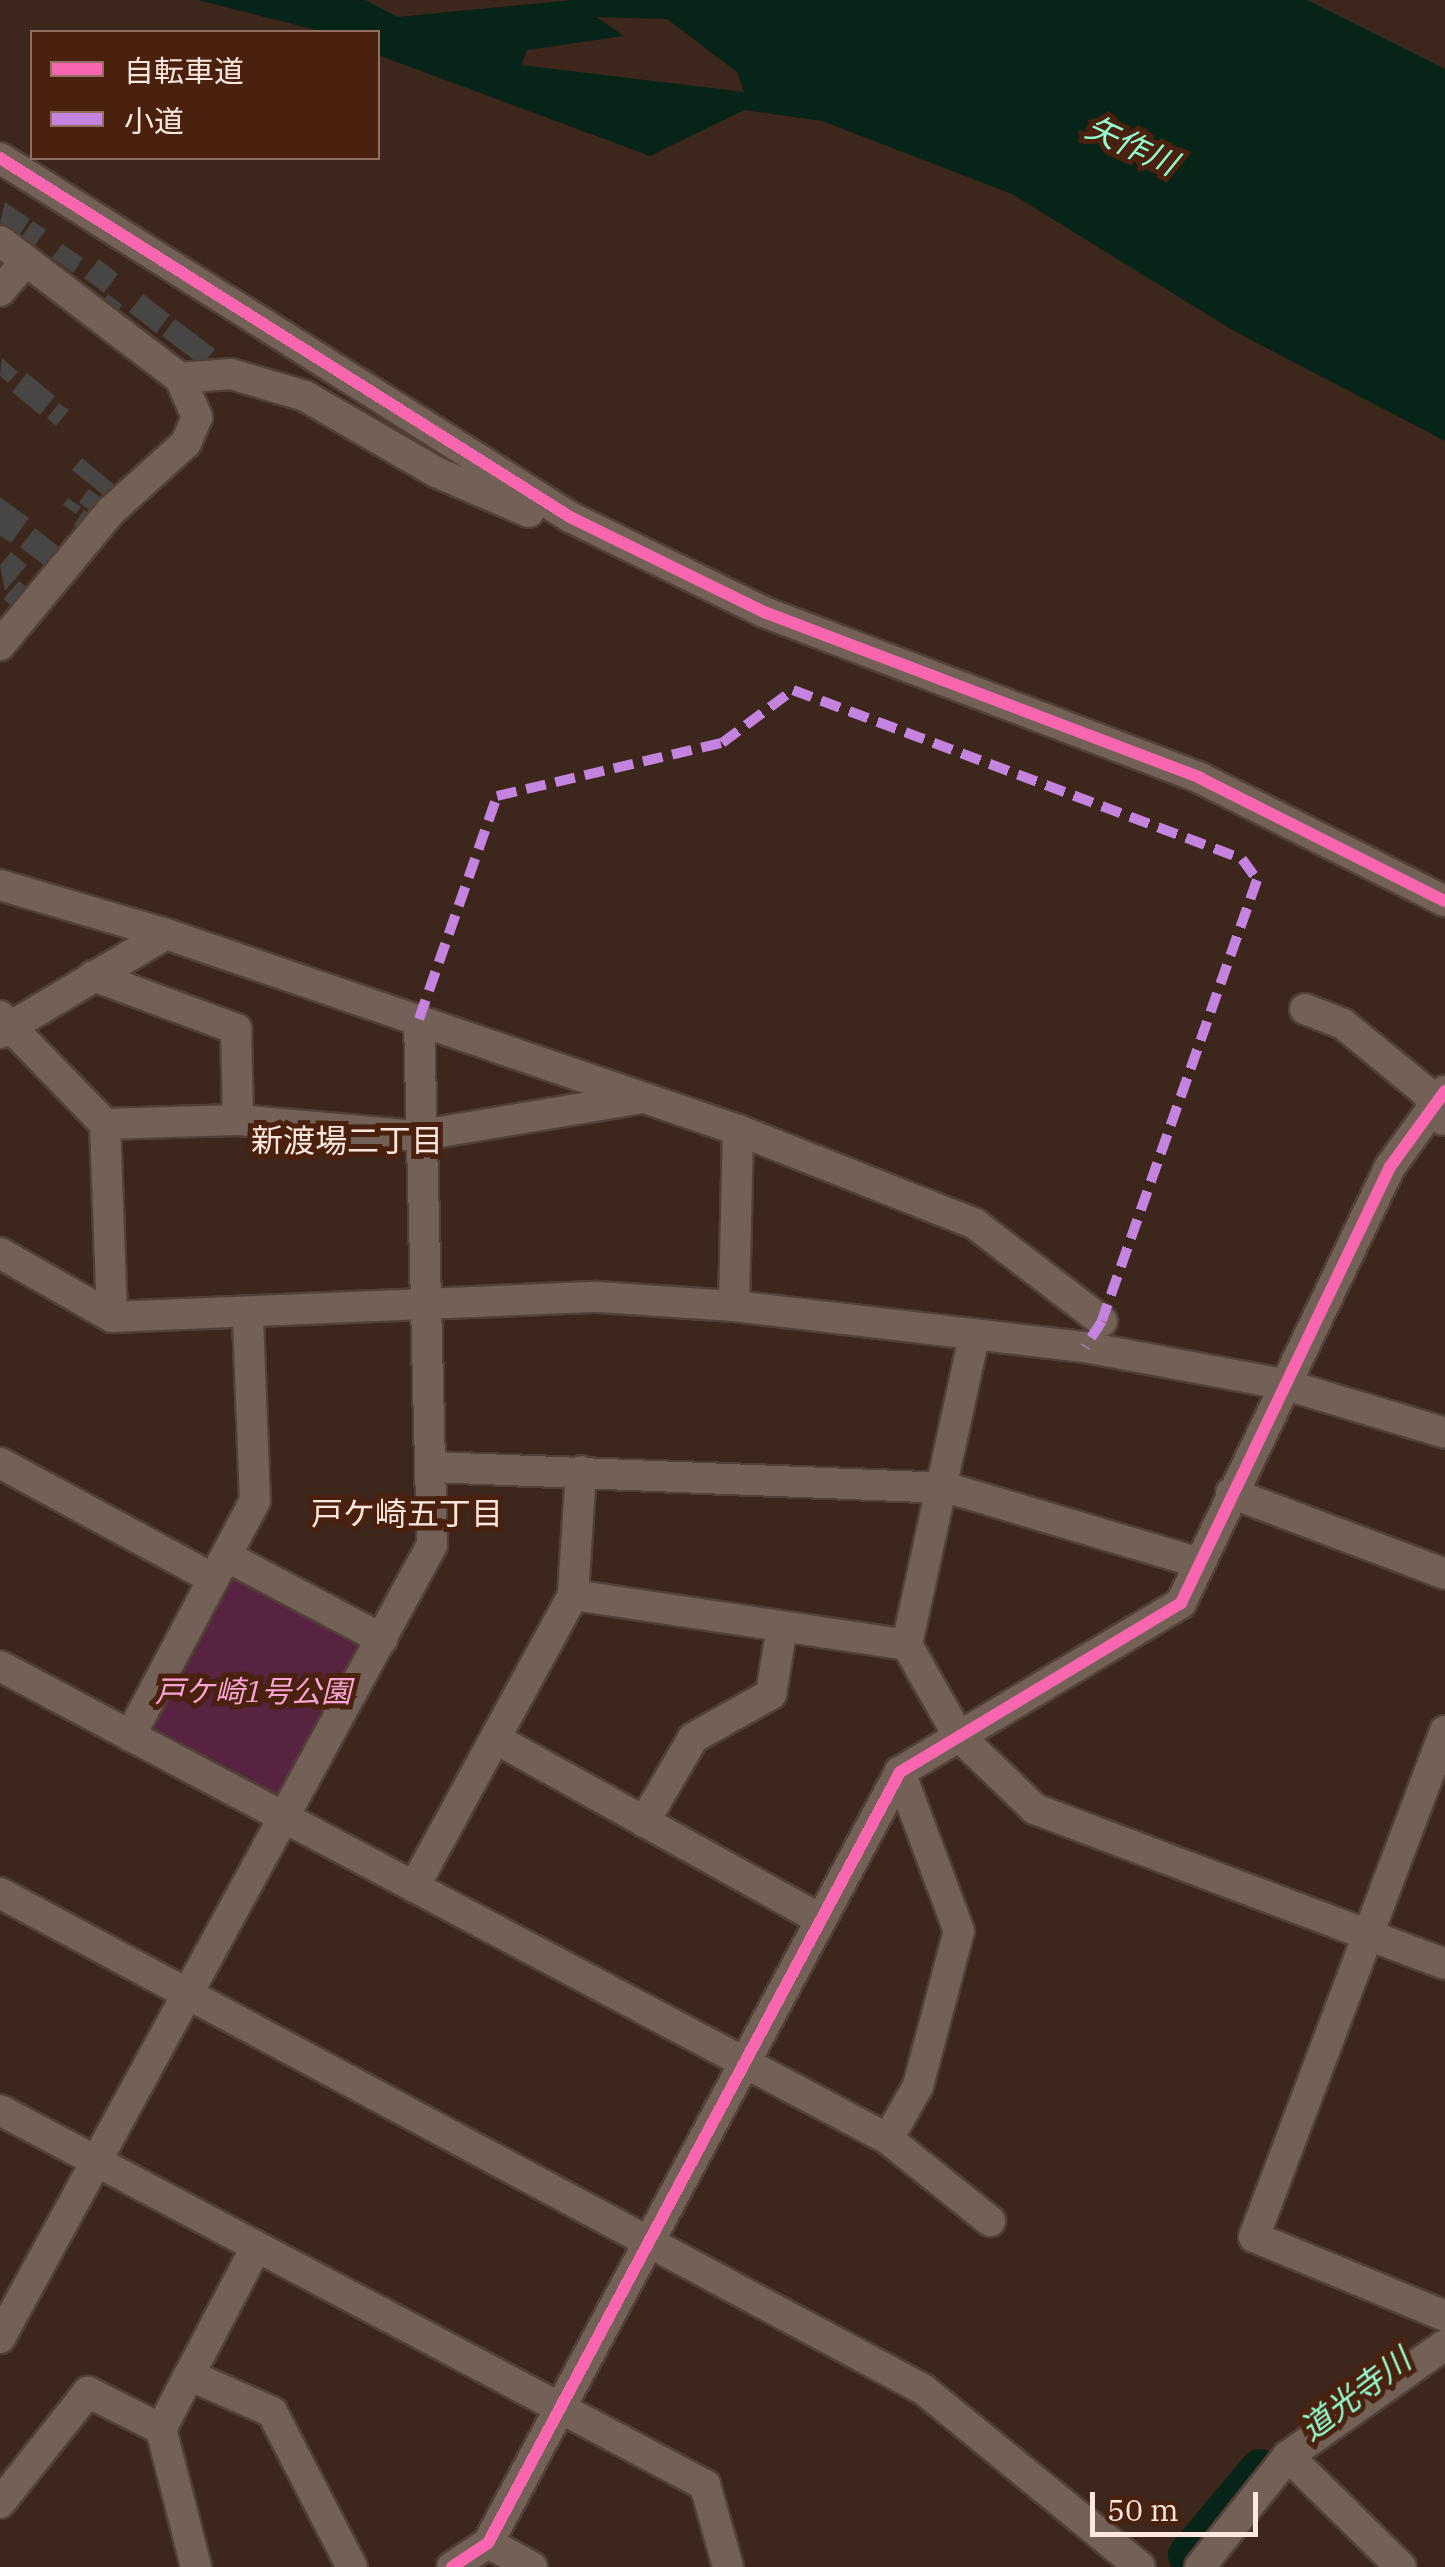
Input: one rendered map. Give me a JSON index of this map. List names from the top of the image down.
{
  "districts": ["新渡場二丁目", "戸ケ崎五丁目"],
  "water": ["矢作川", "道光寺川"],
  "parks": ["戸ケ崎1号公園"],
  "legend": ["自転車道", "小道"],
  "scale_bar": "50 m"
}
